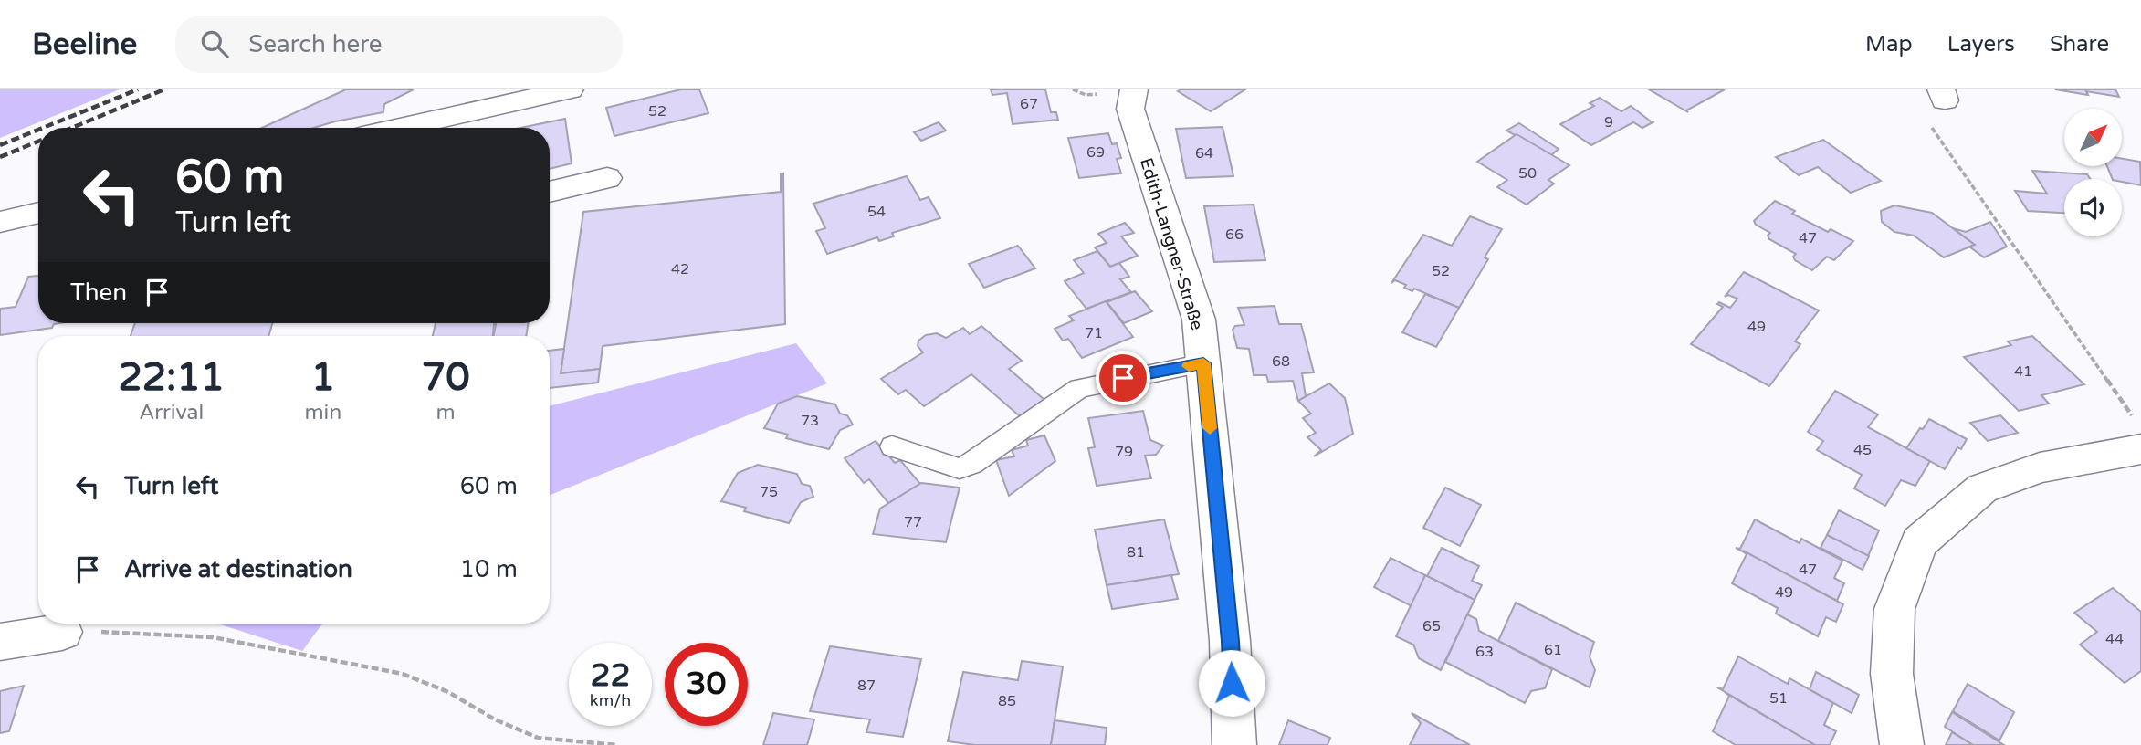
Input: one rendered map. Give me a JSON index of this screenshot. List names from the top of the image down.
{
  "streets": {
    "street": ["Edith-Langner-Straße"]
  },
  "house_numbers": [
    "67",
    "52",
    "9",
    "69",
    "64",
    "50",
    "54",
    "66",
    "47",
    "42",
    "52",
    "49",
    "71",
    "68",
    "41",
    "73",
    "45",
    "79",
    "75",
    "77",
    "81",
    "47",
    "49",
    "65",
    "44",
    "61",
    "63",
    "87",
    "51",
    "85"
  ],
  "north": "top right",
  "page": {
    "header": "Beeline",
    "search": "Search here",
    "nav": ["Map", "Layers", "Share"],
    "turn": ["60 m", "Turn left"],
    "then": "Then",
    "eta": [
      "22:11",
      "Arrival",
      "1",
      "min",
      "70",
      "m"
    ],
    "list": [
      {
        "name": "Turn left",
        "value": "60 m"
      },
      {
        "name": "Arrive at destination",
        "value": "10 m"
      }
    ],
    "speed": "22 km/h",
    "limit": "30"
  }
}
